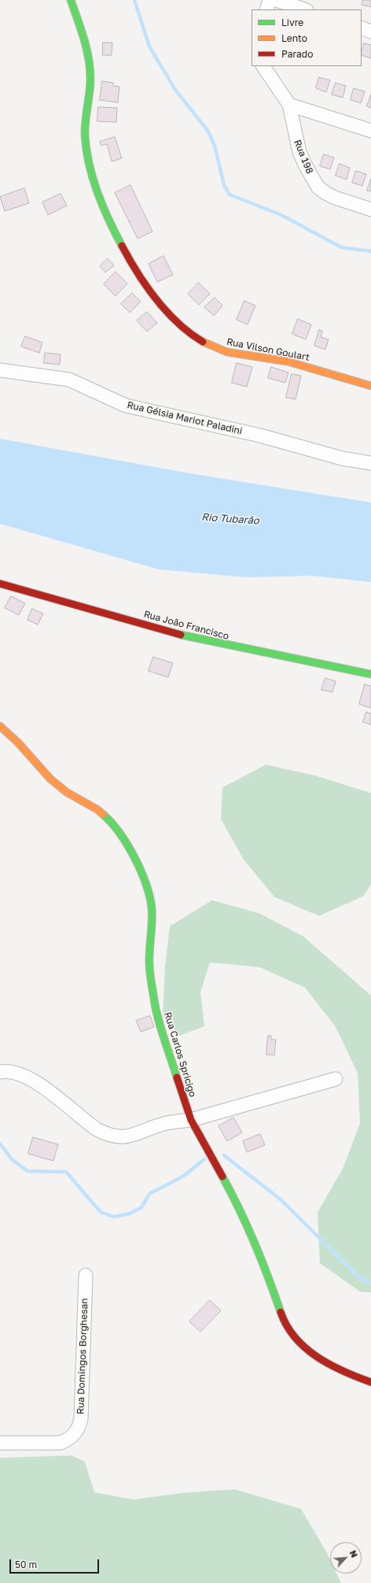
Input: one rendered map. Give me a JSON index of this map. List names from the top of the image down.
{
  "streets": {
    "street": [
      "Rua 198",
      "Rua Vilson Goulart",
      "Rua Gélsia Mariot Paladini",
      "Rua João Francisco",
      "Rua Carlos Spricigo",
      "Rua Domingos Borghesan"
    ]
  },
  "water": ["Rio Tubarão"],
  "legend": ["Livre", "Lento", "Parado"],
  "scale_bar": "50 m",
  "north": "top right"
}
